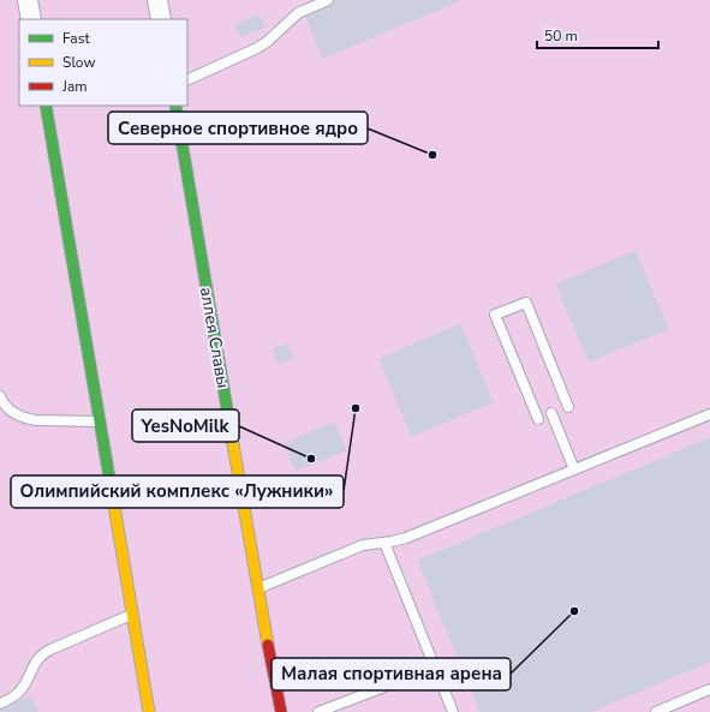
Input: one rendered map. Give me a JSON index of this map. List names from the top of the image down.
{
  "streets": {
    "street": ["аллея Славы"]
  },
  "places": [
    "Северное спортивное ядро",
    "Олимпийский комплекс «Лужники»",
    "YesNoMilk",
    "Малая спортивная арена"
  ],
  "legend": ["Fast", "Slow", "Jam"],
  "scale_bar": "50 m"
}
